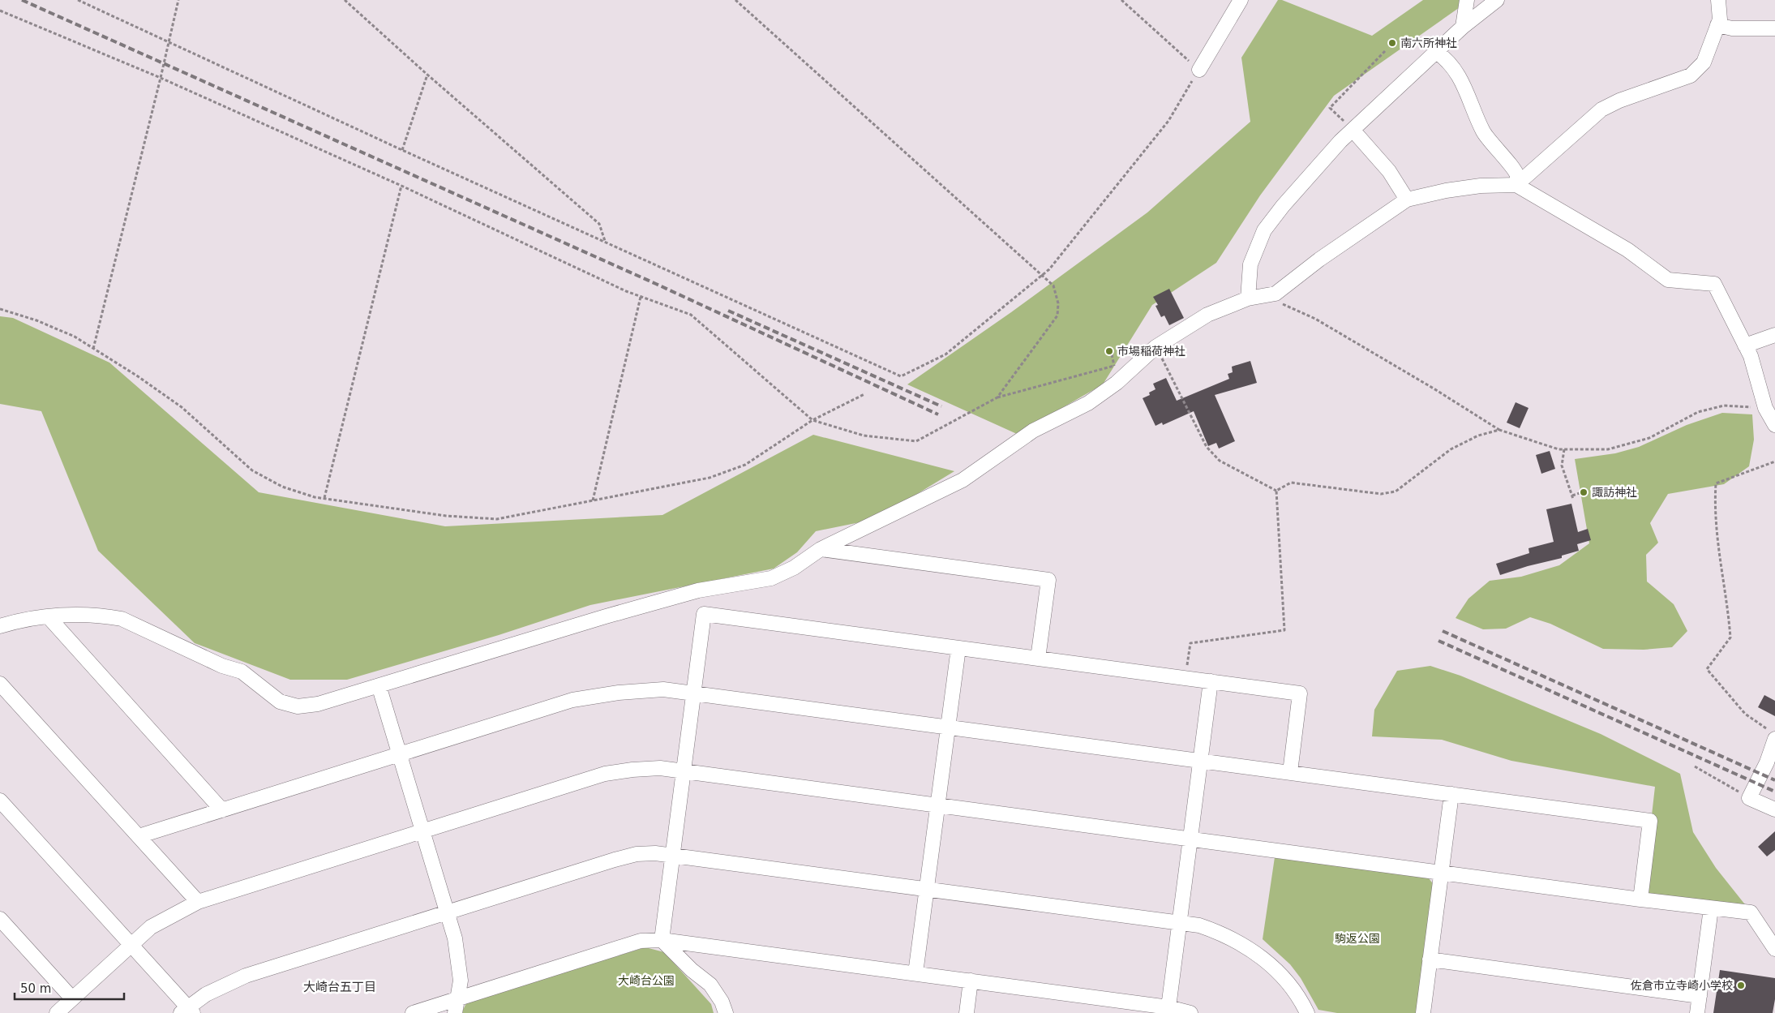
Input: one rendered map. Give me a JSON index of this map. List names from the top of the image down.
{
  "districts": ["大崎台五丁目"],
  "parks": ["駒返公園", "大崎台公園"],
  "places": [
    "南六所神社",
    "市場稲荷神社",
    "諏訪神社",
    "佐倉市立寺崎小学校"
  ],
  "scale_bar": "50 m"
}
